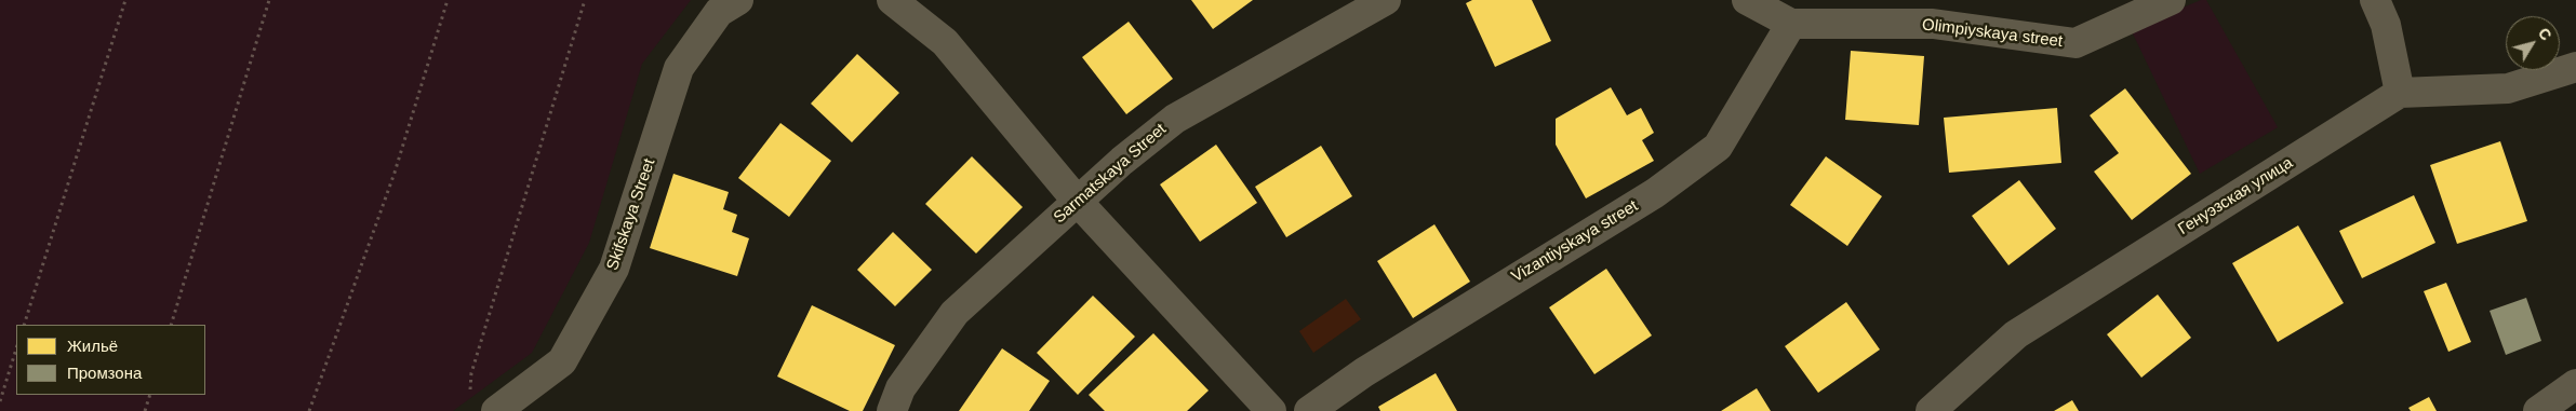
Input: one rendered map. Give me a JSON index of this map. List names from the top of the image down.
{
  "streets": {
    "street": [
      "Olimpiyskaya street",
      "Sarmatskaya Street",
      "Генуэзская улица",
      "Skifskaya Street",
      "Vizantiyskaya street"
    ]
  },
  "crossings": [
    ["Olimpiyskaya street", "Vizantiyskaya street"]
  ],
  "legend": ["Жильё", "Промзона"],
  "north": "top right"
}
